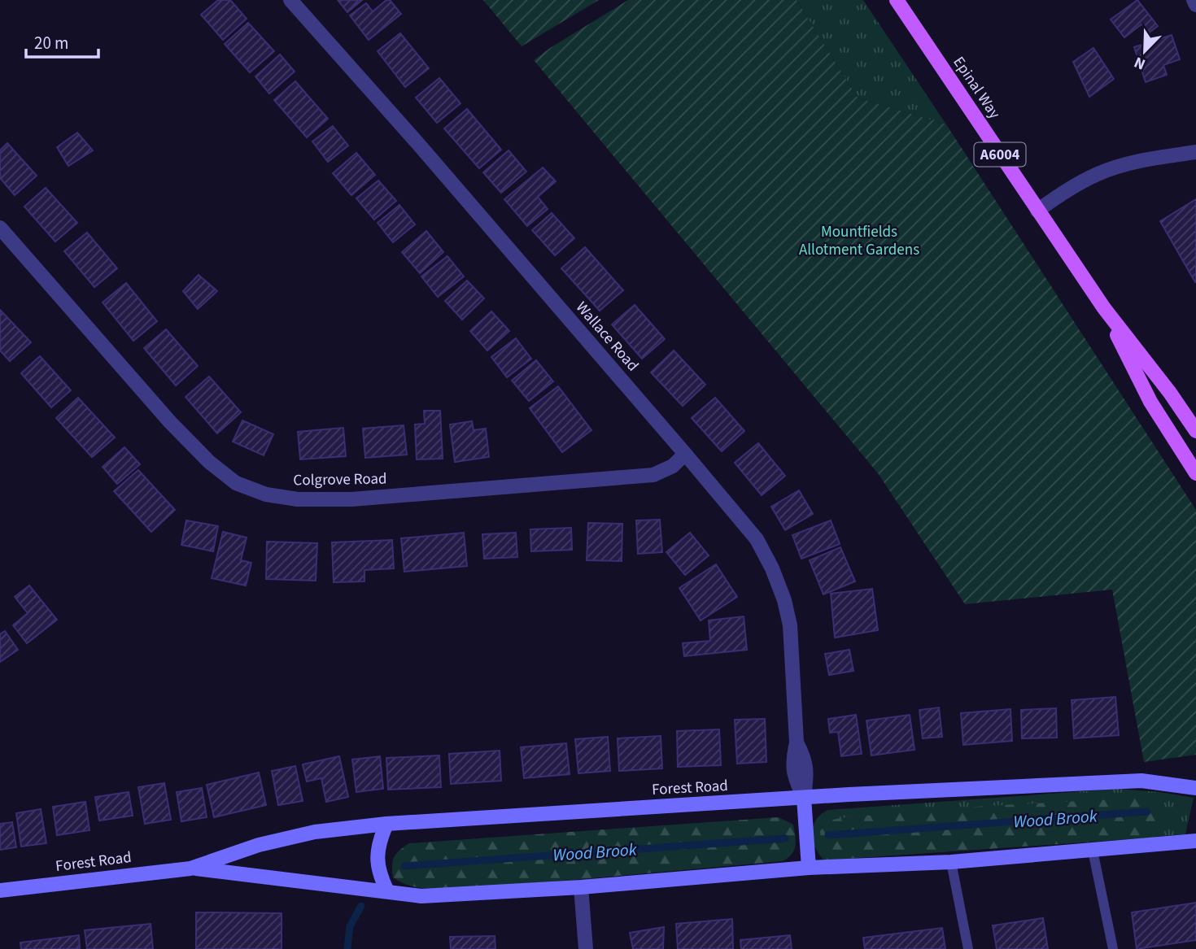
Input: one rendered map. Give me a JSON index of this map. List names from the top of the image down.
{
  "streets": {
    "main road": ["Epinal Way", "A6004", "Forest Road"],
    "street": ["Wallace Road", "Colgrove Road"]
  },
  "crossings": [
    ["Wallace Road", "Colgrove Road"],
    ["Wallace Road", "Forest Road"]
  ],
  "water": ["Wood Brook"],
  "parks": ["Mountfields Allotment Gardens"],
  "scale_bar": "20 m",
  "north": "bottom left"
}
